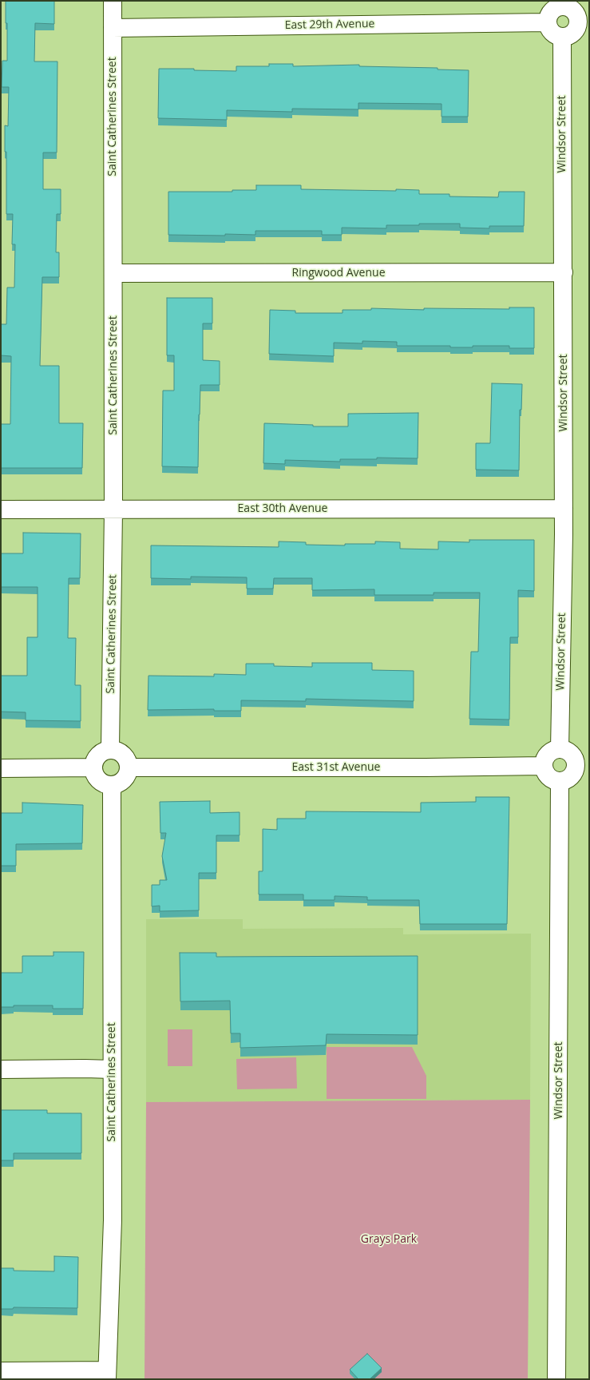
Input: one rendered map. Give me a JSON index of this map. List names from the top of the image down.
{
  "streets": {
    "street": [
      "East 29th Avenue",
      "Saint Catherines Street",
      "Windsor Street",
      "Ringwood Avenue",
      "East 30th Avenue",
      "East 31st Avenue"
    ]
  },
  "crossings": [
    ["East 29th Avenue", "Saint Catherines Street"],
    ["East 29th Avenue", "Windsor Street"],
    ["Saint Catherines Street", "Ringwood Avenue"],
    ["Saint Catherines Street", "East 30th Avenue"],
    ["Saint Catherines Street", "East 31st Avenue"],
    ["Windsor Street", "Ringwood Avenue"],
    ["Windsor Street", "East 30th Avenue"],
    ["Windsor Street", "East 31st Avenue"]
  ],
  "parks": ["Grays Park"]
}
